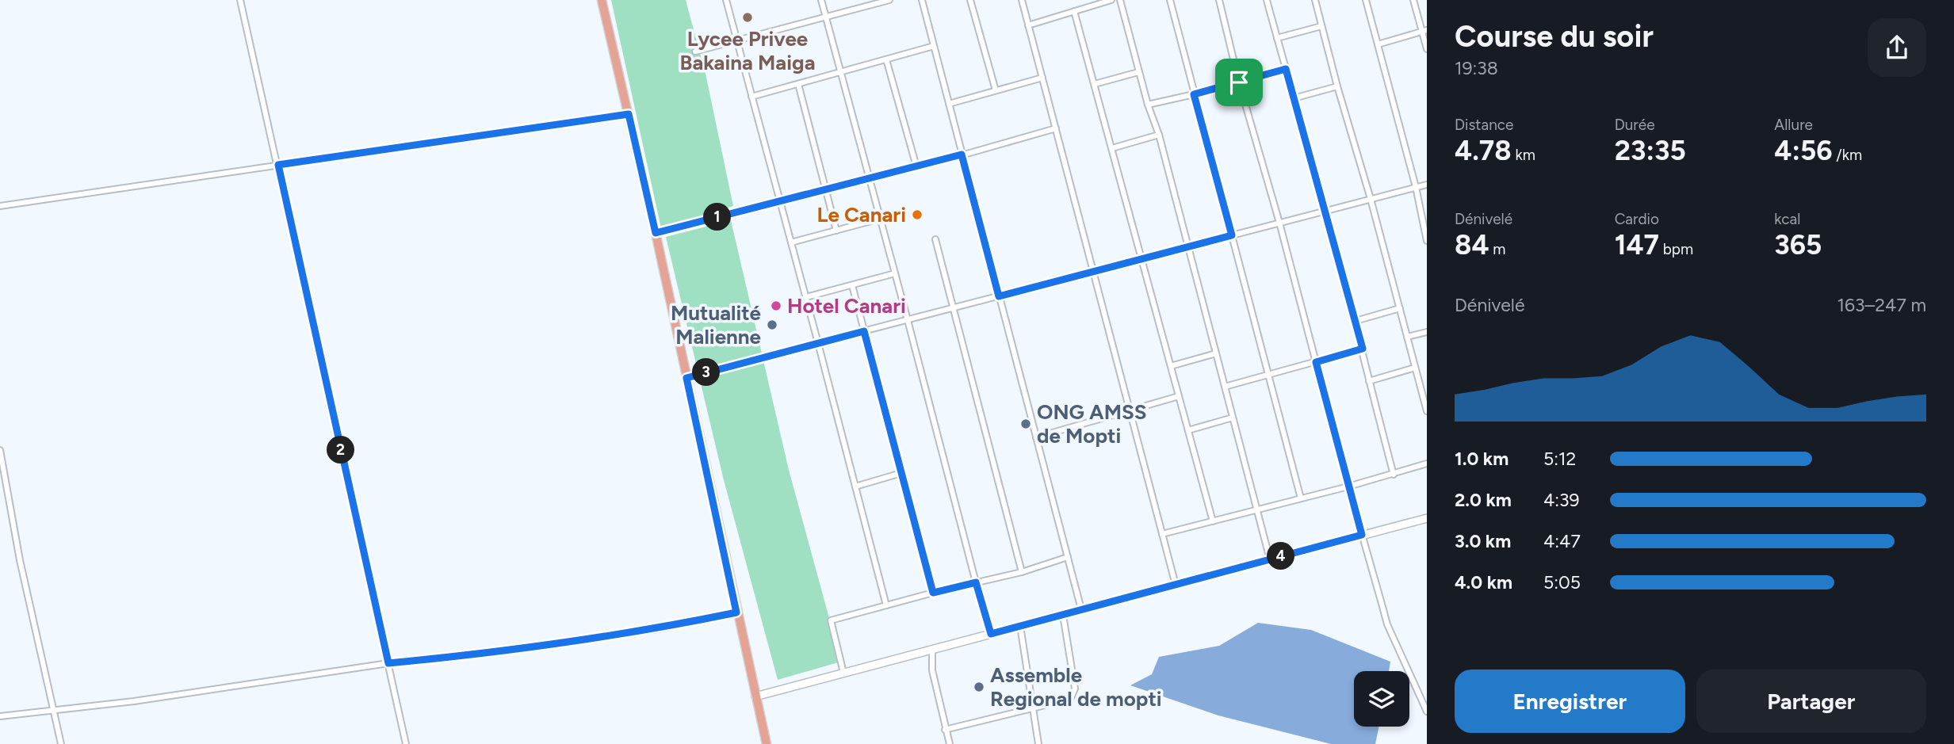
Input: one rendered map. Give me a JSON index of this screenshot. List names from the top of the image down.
{
  "places": [
    "Lycee Privee Bakaina Maiga",
    "Le Canari",
    "Hotel Canari",
    "Mutualité Malienne",
    "ONG AMSS de Mopti",
    "Assemble Regional de mopti"
  ],
  "page": {
    "heading": ["Course du soir", "19:38"],
    "stats": [
      ["Distance", "4.78 km"],
      ["Durée", "23:35"],
      ["Allure", "4:56 /km"],
      ["Dénivelé", "84 m"],
      ["Cardio", "147 bpm"],
      ["kcal", "365"]
    ],
    "pins": [
      "1",
      "3",
      "2",
      "4"
    ],
    "chart": ["Dénivelé", "163–247 m"],
    "list": [
      {
        "name": "1.0 km",
        "note": "5:12"
      },
      {
        "name": "2.0 km",
        "note": "4:39"
      },
      {
        "name": "3.0 km",
        "note": "4:47"
      },
      {
        "name": "4.0 km",
        "note": "5:05"
      }
    ],
    "buttons": ["Enregistrer", "Partager"]
  }
}
